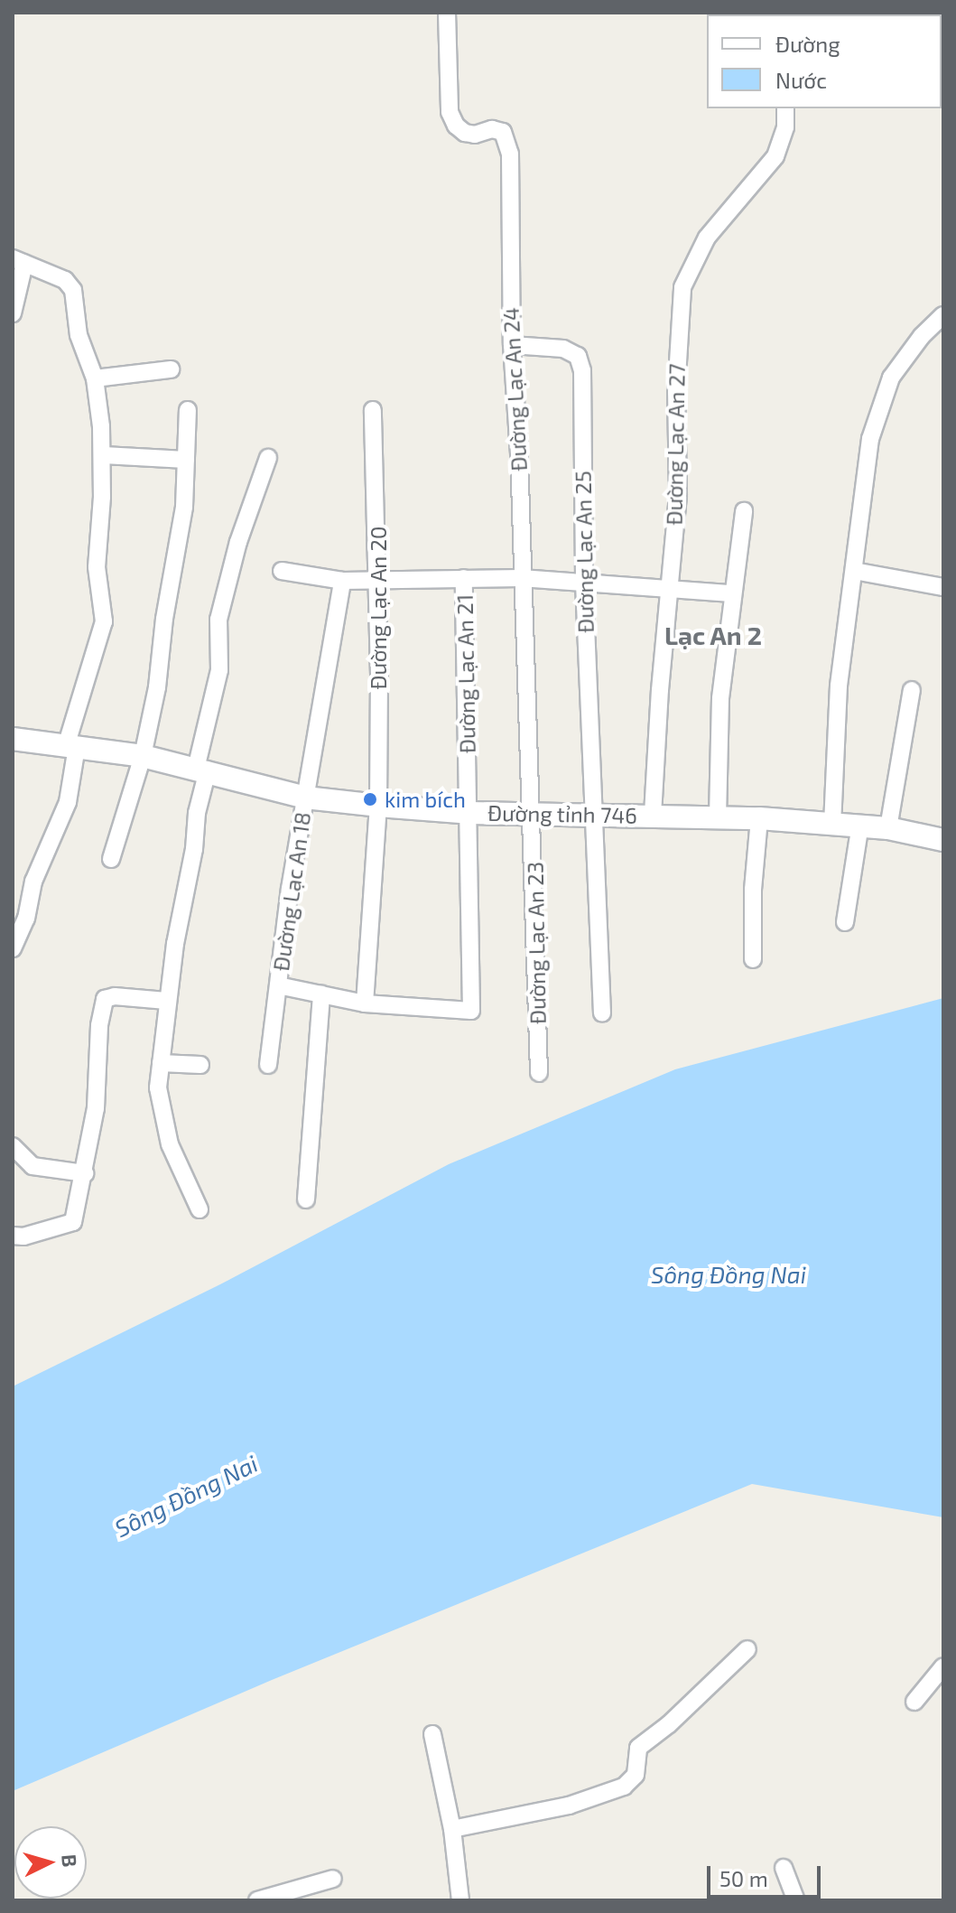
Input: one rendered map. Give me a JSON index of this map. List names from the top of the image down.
{
  "streets": {
    "main road": ["Đường tỉnh 746"],
    "street": [
      "Đường Lạc An 24",
      "Đường Lạc An 27",
      "Đường Lạc An 25",
      "Đường Lạc An 20",
      "Đường Lạc An 21",
      "Đường Lạc An 18",
      "Đường Lạc An 23"
    ]
  },
  "crossings": [
    ["Đường Lạc An 24", "Đường Lạc An 25"],
    ["Đường Lạc An 24", "Đường tỉnh 746"],
    ["Đường Lạc An 24", "Đường Lạc An 23"],
    ["Đường Lạc An 27", "Đường tỉnh 746"],
    ["Đường Lạc An 25", "Đường tỉnh 746"],
    ["Đường Lạc An 20", "Đường Lạc An 21"],
    ["Đường Lạc An 20", "Đường tỉnh 746"],
    ["Đường Lạc An 21", "Đường tỉnh 746"],
    ["Đường tỉnh 746", "Đường Lạc An 18"],
    ["Đường tỉnh 746", "Đường Lạc An 23"]
  ],
  "districts": ["Lạc An 2"],
  "water": ["Sông Đồng Nai"],
  "places": ["kim bích"],
  "legend": ["Đường", "Nước"],
  "scale_bar": "50 m",
  "north": "right"
}
